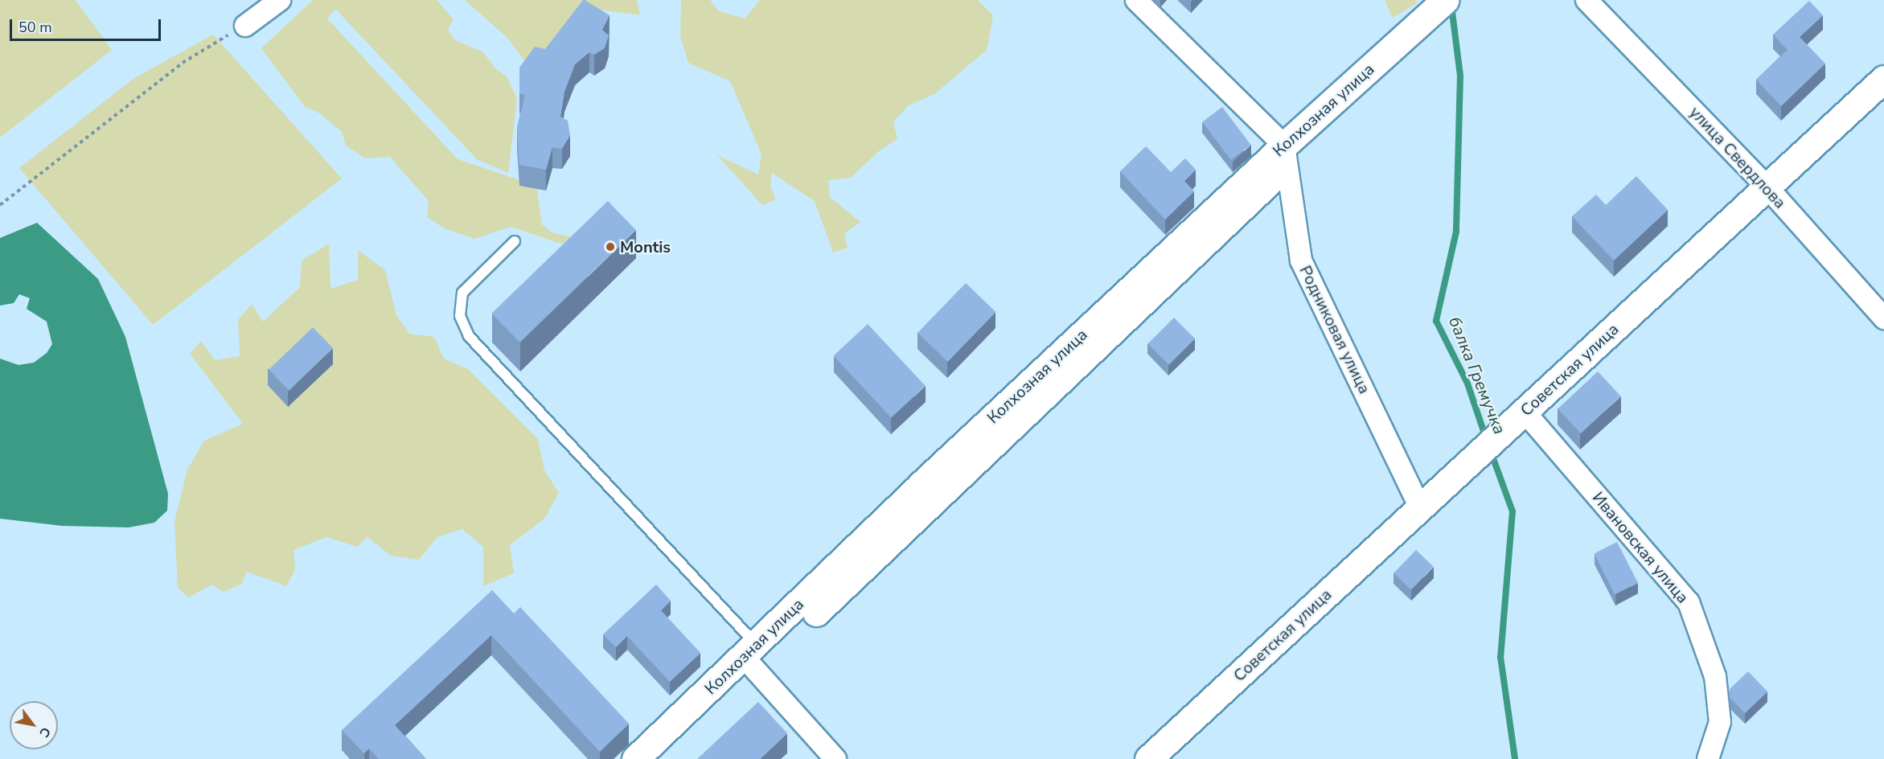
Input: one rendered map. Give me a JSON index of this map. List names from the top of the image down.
{
  "streets": {
    "street": [
      "Колхозная улица",
      "улица Свердлова",
      "Родниковая улица",
      "Советская улица",
      "Ивановская улица"
    ]
  },
  "crossings": [
    ["Колхозная улица", "Родниковая улица"],
    ["улица Свердлова", "Советская улица"],
    ["Родниковая улица", "Советская улица"],
    ["Советская улица", "Ивановская улица"]
  ],
  "water": ["балка Гремучка"],
  "places": ["Montis"],
  "scale_bar": "50 m",
  "north": "bottom right"
}
